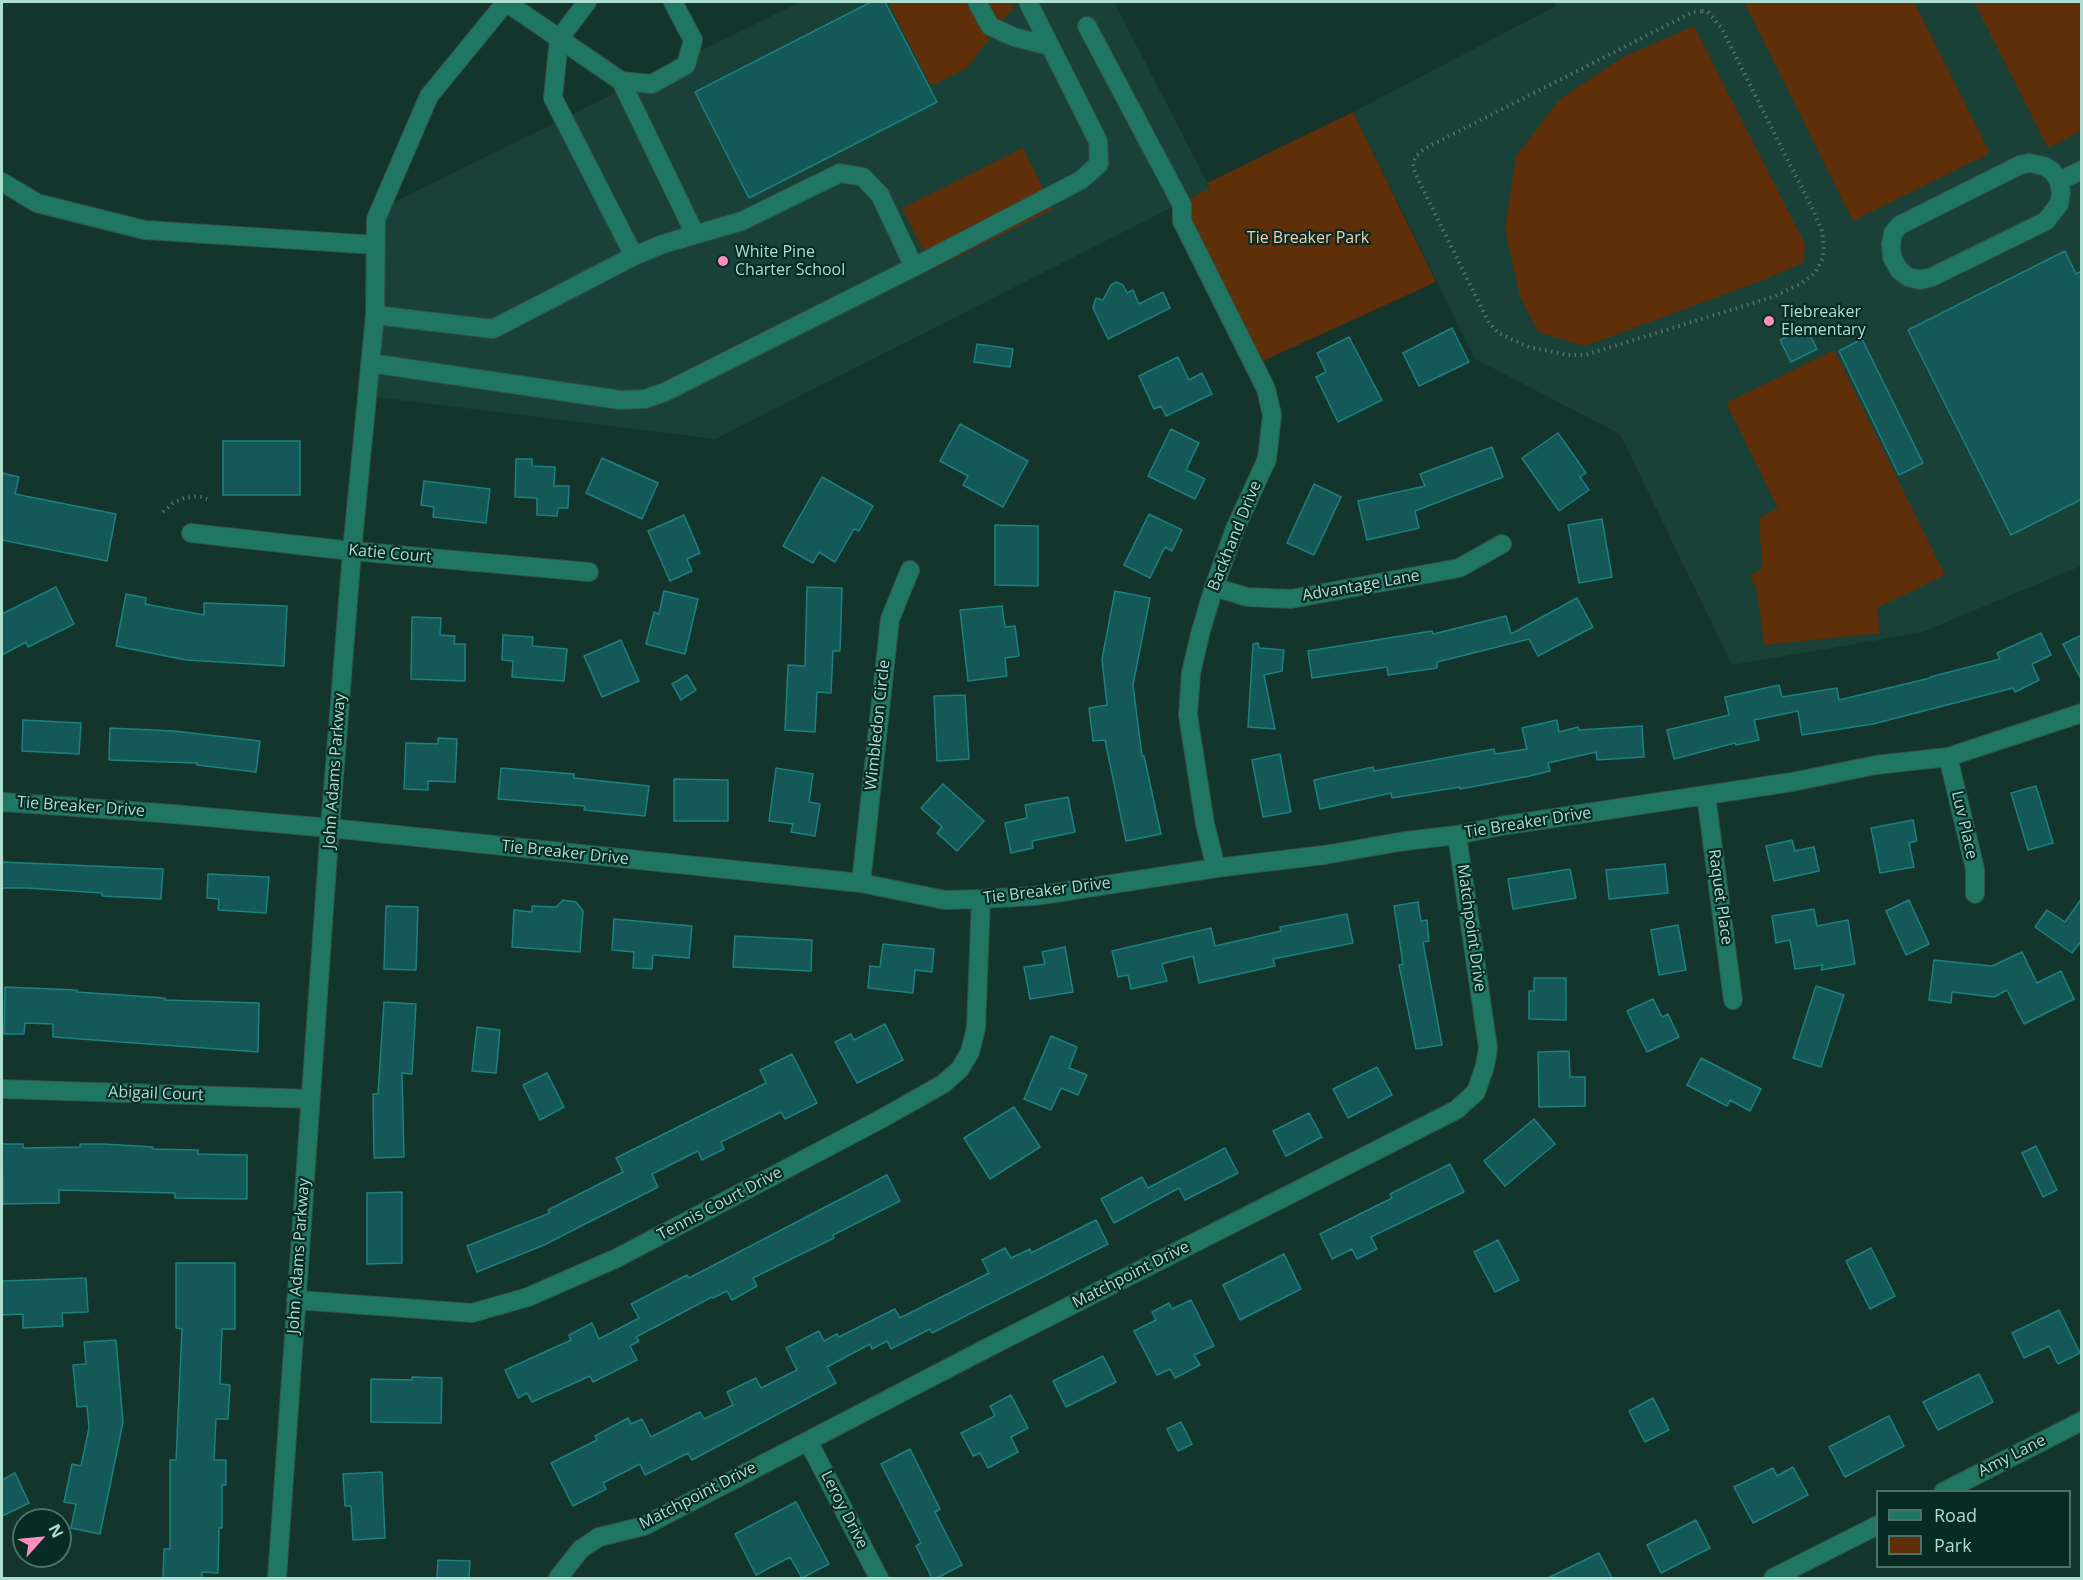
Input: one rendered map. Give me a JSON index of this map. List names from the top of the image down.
{
  "streets": {
    "street": [
      "Backhand Drive",
      "Katie Court",
      "Advantage Lane",
      "Wimbledon Circle",
      "John Adams Parkway",
      "Tie Breaker Drive",
      "Luv Place",
      "Raquet Place",
      "Matchpoint Drive",
      "Abigail Court",
      "Tennis Court Drive",
      "Amy Lane",
      "Leroy Drive"
    ]
  },
  "crossings": [
    ["Backhand Drive", "Advantage Lane"],
    ["Backhand Drive", "Tie Breaker Drive"],
    ["Katie Court", "John Adams Parkway"],
    ["Wimbledon Circle", "Tie Breaker Drive"],
    ["John Adams Parkway", "Tie Breaker Drive"],
    ["John Adams Parkway", "Abigail Court"],
    ["John Adams Parkway", "Tennis Court Drive"],
    ["Tie Breaker Drive", "Luv Place"],
    ["Tie Breaker Drive", "Raquet Place"],
    ["Tie Breaker Drive", "Matchpoint Drive"],
    ["Tie Breaker Drive", "Tennis Court Drive"],
    ["Matchpoint Drive", "Leroy Drive"]
  ],
  "parks": ["Tie Breaker Park"],
  "places": ["White Pine Charter School", "Tiebreaker Elementary"],
  "legend": ["Road", "Park"],
  "north": "top right"
}
